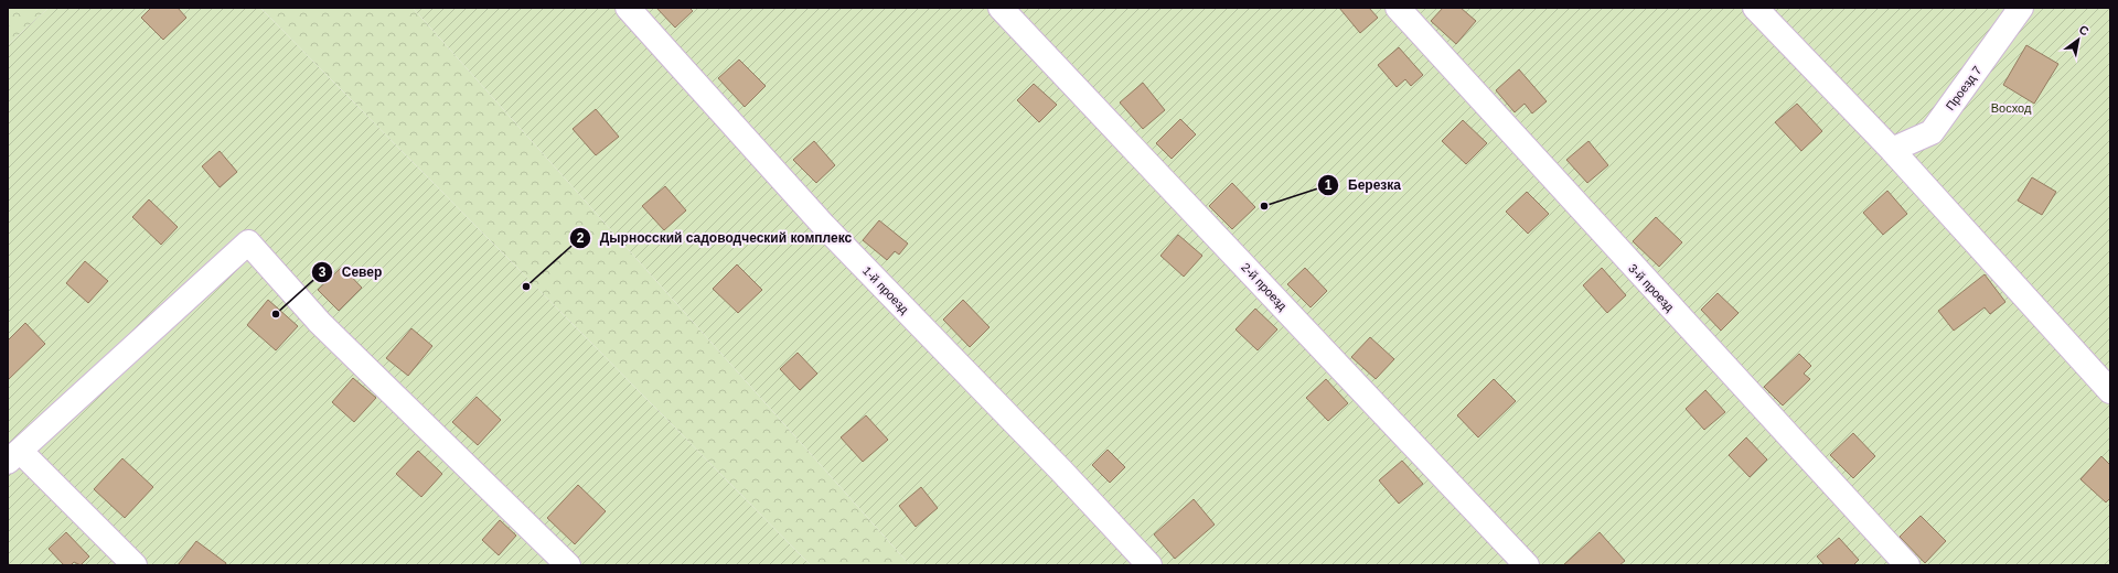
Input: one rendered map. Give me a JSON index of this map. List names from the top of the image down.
{
  "streets": {
    "street": [
      "Проезд 7",
      "2-й проезд",
      "3-й проезд",
      "1-й проезд"
    ]
  },
  "parks": ["Восход"],
  "places": ["Березка", "Дырносский садоводческий комплекс", "Север"],
  "north": "top right"
}
